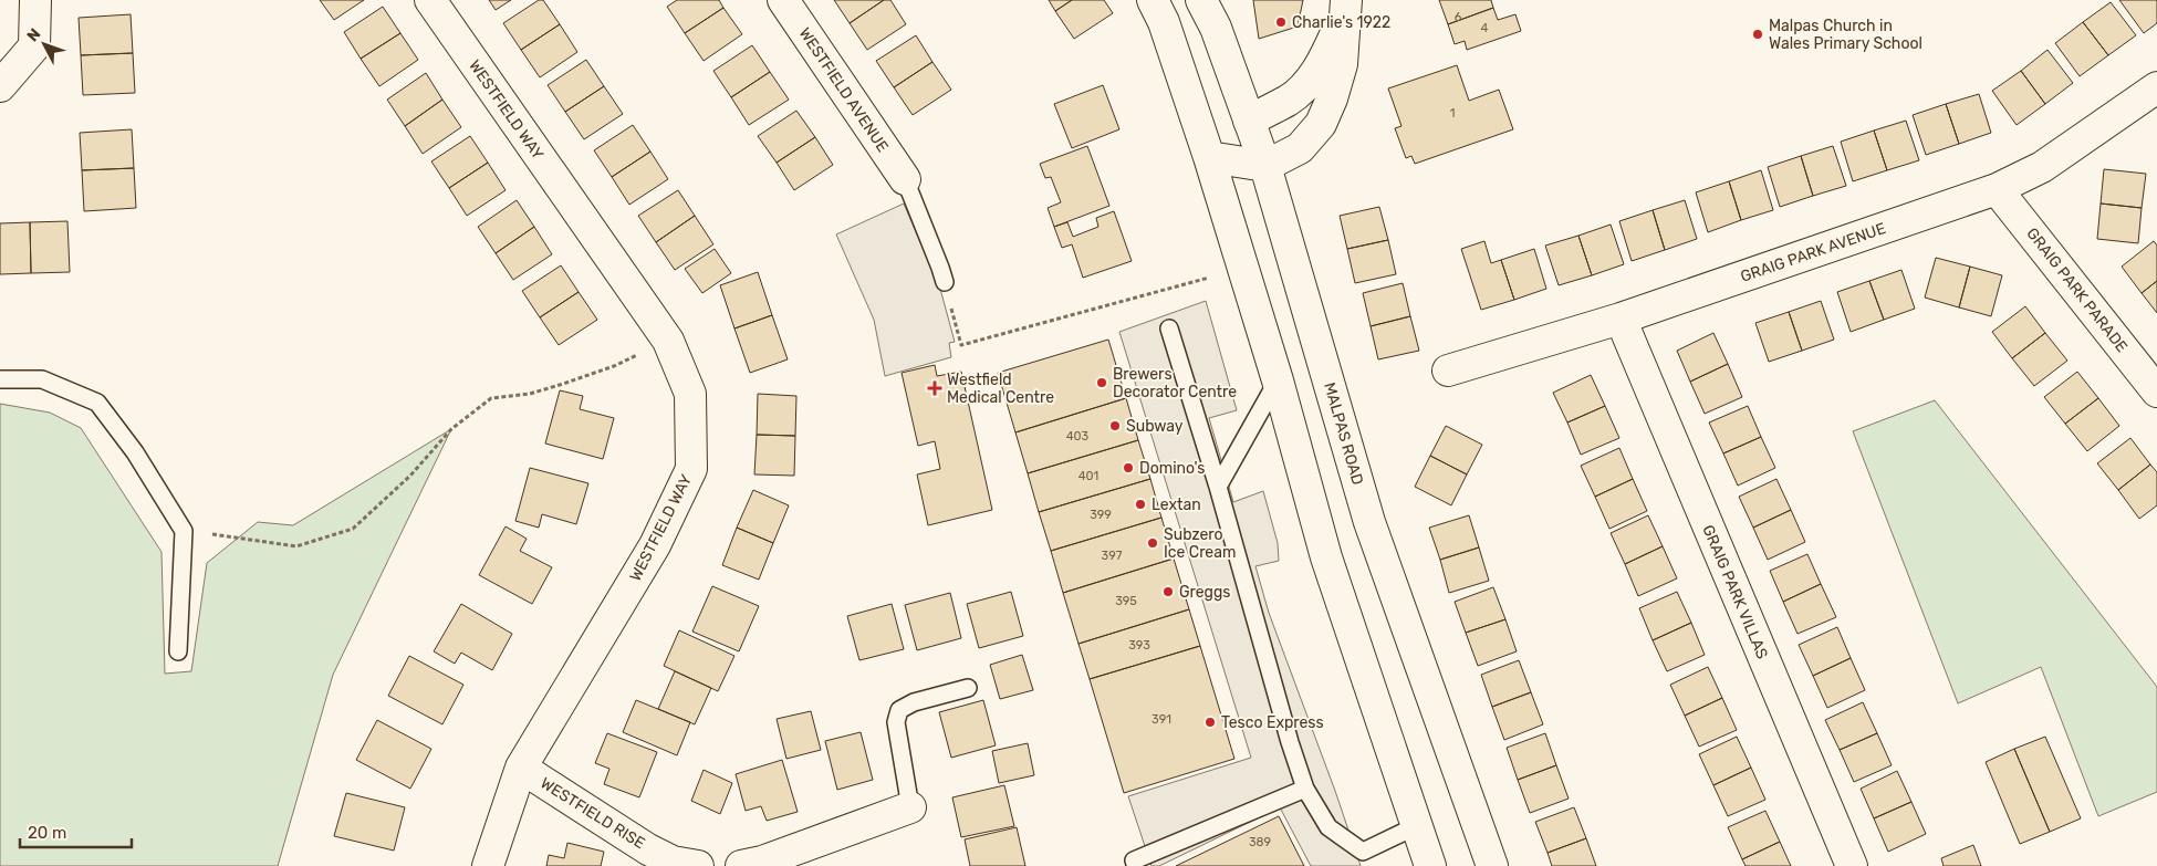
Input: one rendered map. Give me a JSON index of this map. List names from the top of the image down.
{
  "streets": {
    "street": [
      "WESTFIELD AVENUE",
      "WESTFIELD WAY",
      "GRAIG PARK AVENUE",
      "GRAIG PARK PARADE",
      "MALPAS ROAD",
      "GRAIG PARK VILLAS",
      "WESTFIELD RISE"
    ]
  },
  "crossings": [
    ["WESTFIELD WAY", "WESTFIELD RISE"],
    ["GRAIG PARK AVENUE", "GRAIG PARK PARADE"],
    ["GRAIG PARK AVENUE", "GRAIG PARK VILLAS"]
  ],
  "places": {
    "other": [
      "Charlie's 1922",
      "Malpas Church in Wales Primary School",
      "Brewers Decorator Centre",
      "Subway",
      "Domino's",
      "Lextan",
      "Subzero Ice Cream",
      "Greggs",
      "Tesco Express"
    ],
    "health": ["Westfield Medical Centre"]
  },
  "house_numbers": [
    "6",
    "4",
    "1",
    "403",
    "401",
    "399",
    "397",
    "395",
    "393",
    "391",
    "389"
  ],
  "scale_bar": "20 m",
  "north": "top left"
}
